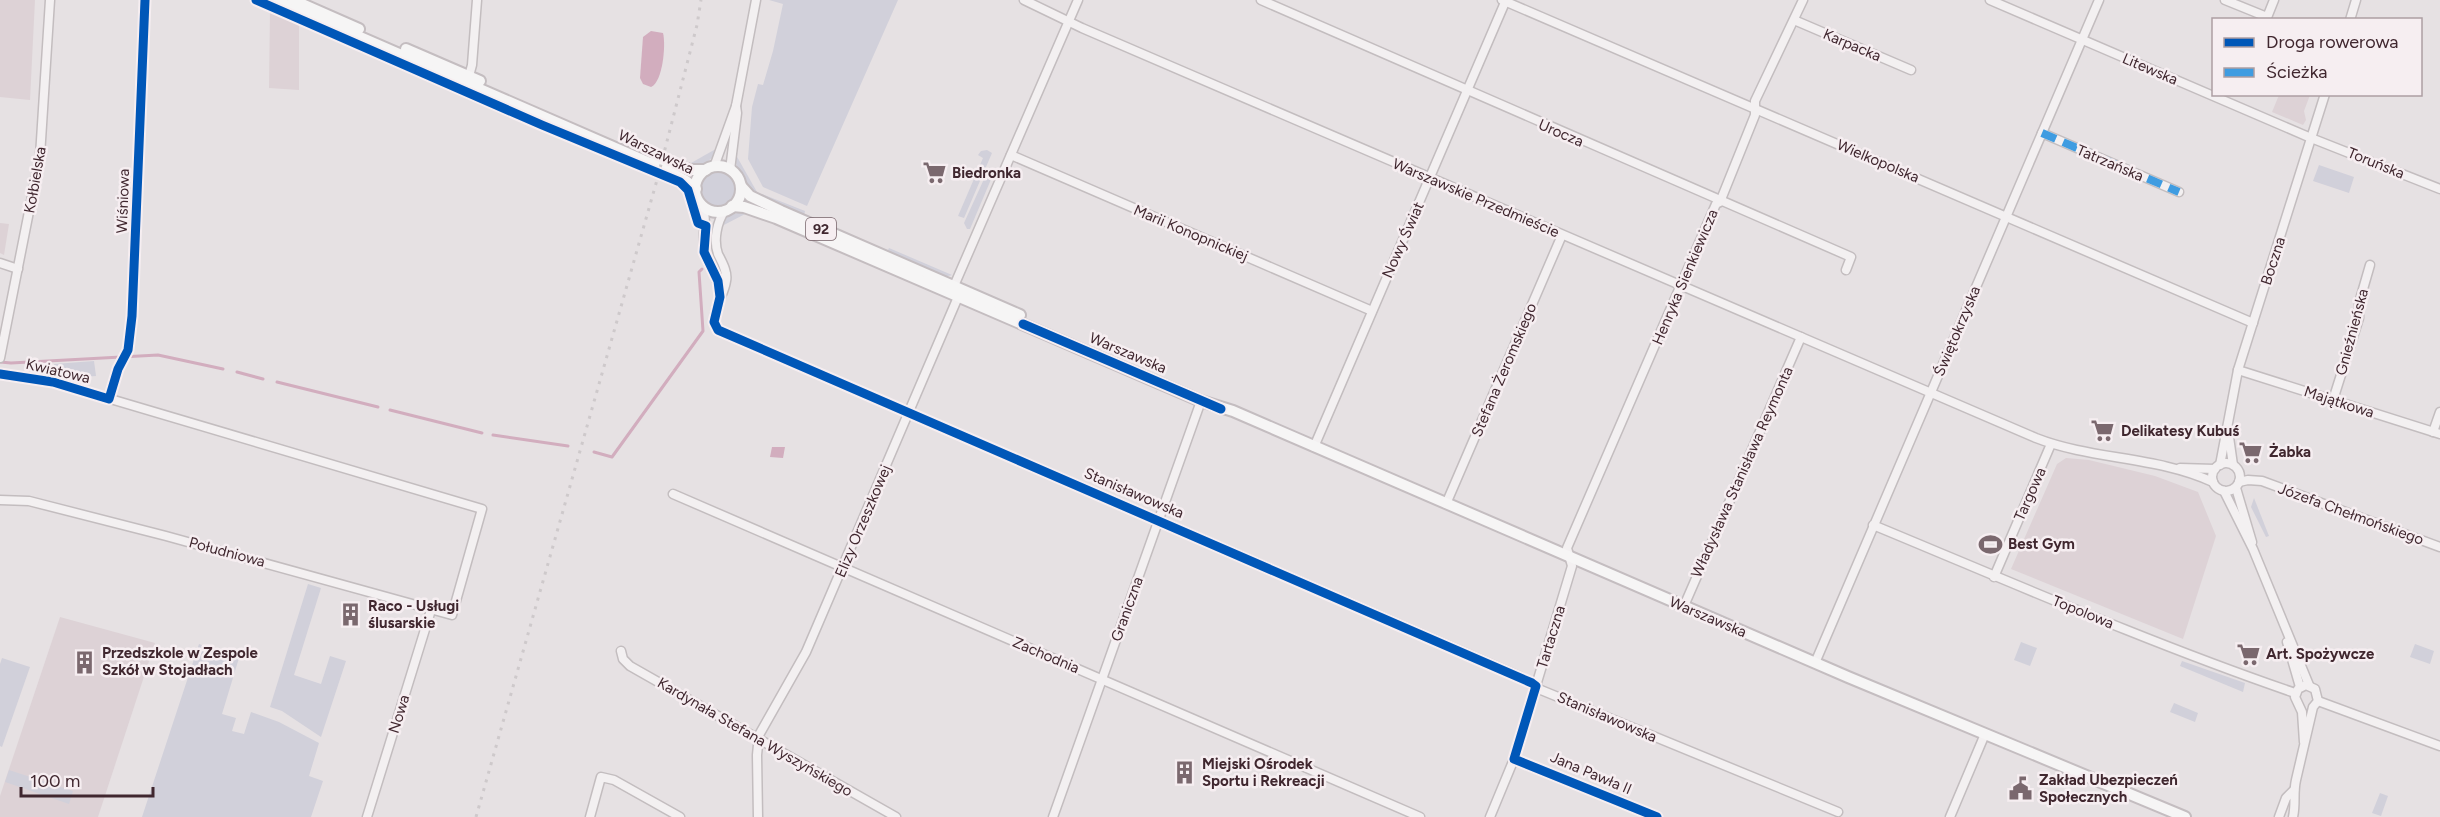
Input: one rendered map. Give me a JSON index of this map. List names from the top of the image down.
{
  "streets": {
    "main road": ["Warszawska", "92"],
    "street": [
      "Karpacka",
      "Litewska",
      "Urocza",
      "Wielkopolska",
      "Tatrzańska",
      "Toruńska",
      "Kołbielska",
      "Warszawskie Przedmieście",
      "Wiśniowa",
      "Marii Konopnickiej",
      "Nowy Świat",
      "Boczna",
      "Henryka Sienkiewicza",
      "Świętokrzyska",
      "Gnieźnieńska",
      "Stefana Żeromskiego",
      "Kwiatowa",
      "Majątkowa",
      "Władysława Stanisława Reymonta",
      "Stanisławowska",
      "Targowa",
      "Józefa Chełmońskiego",
      "Elizy Orzeszkowej",
      "Południowa",
      "Graniczna",
      "Topolowa",
      "Tartaczna",
      "Zachodnia",
      "Nowa",
      "Kardynała Stefana Wyszyńskiego",
      "Jana Pawła II"
    ]
  },
  "crossings": [
    ["Karpacka", "Henryka Sienkiewicza"],
    ["Litewska", "Toruńska"],
    ["Litewska", "Boczna"],
    ["Litewska", "Świętokrzyska"],
    ["Urocza", "Nowy Świat"],
    ["Urocza", "Henryka Sienkiewicza"],
    ["Warszawska", "92"],
    ["Warszawska", "Nowy Świat"],
    ["Warszawska", "Henryka Sienkiewicza"],
    ["Warszawska", "Świętokrzyska"],
    ["Warszawska", "Stefana Żeromskiego"],
    ["Warszawska", "Władysława Stanisława Reymonta"],
    ["Warszawska", "Elizy Orzeszkowej"],
    ["Warszawska", "Graniczna"],
    ["Warszawska", "Tartaczna"],
    ["Wielkopolska", "Nowy Świat"],
    ["Wielkopolska", "Boczna"],
    ["Wielkopolska", "Henryka Sienkiewicza"],
    ["Wielkopolska", "Świętokrzyska"],
    ["Tatrzańska", "Świętokrzyska"],
    ["Toruńska", "Boczna"],
    ["Warszawskie Przedmieście", "Nowy Świat"],
    ["Warszawskie Przedmieście", "Henryka Sienkiewicza"],
    ["Warszawskie Przedmieście", "Świętokrzyska"],
    ["Warszawskie Przedmieście", "Stefana Żeromskiego"],
    ["Warszawskie Przedmieście", "Władysława Stanisława Reymonta"],
    ["Wiśniowa", "Kwiatowa"],
    ["Marii Konopnickiej", "Nowy Świat"],
    ["Boczna", "Majątkowa"],
    ["Boczna", "Józefa Chełmońskiego"],
    ["Henryka Sienkiewicza", "Tartaczna"],
    ["Świętokrzyska", "Topolowa"],
    ["Gnieźnieńska", "Majątkowa"],
    ["Kwiatowa", "Południowa"],
    ["Stanisławowska", "Elizy Orzeszkowej"],
    ["Stanisławowska", "Graniczna"],
    ["Stanisławowska", "Tartaczna"],
    ["Targowa", "Topolowa"],
    ["Elizy Orzeszkowej", "Zachodnia"],
    ["Elizy Orzeszkowej", "Kardynała Stefana Wyszyńskiego"],
    ["Południowa", "Nowa"],
    ["Graniczna", "Zachodnia"],
    ["Tartaczna", "Jana Pawła II"]
  ],
  "places": {
    "supermarket": [
      "Biedronka",
      "Delikatesy Kubuś",
      "Żabka",
      "Art. Spożywcze"
    ],
    "sports": ["Best Gym"],
    "building": ["Raco - Usługi ślusarskie", "Przedszkole w Zespole Szkół w Stojadłach", "Miejski Ośrodek Sportu i Rekreacji"],
    "public building": ["Zakład Ubezpieczeń Społecznych"]
  },
  "legend": ["Droga rowerowa", "Ścieżka"],
  "scale_bar": "100 m"
}
